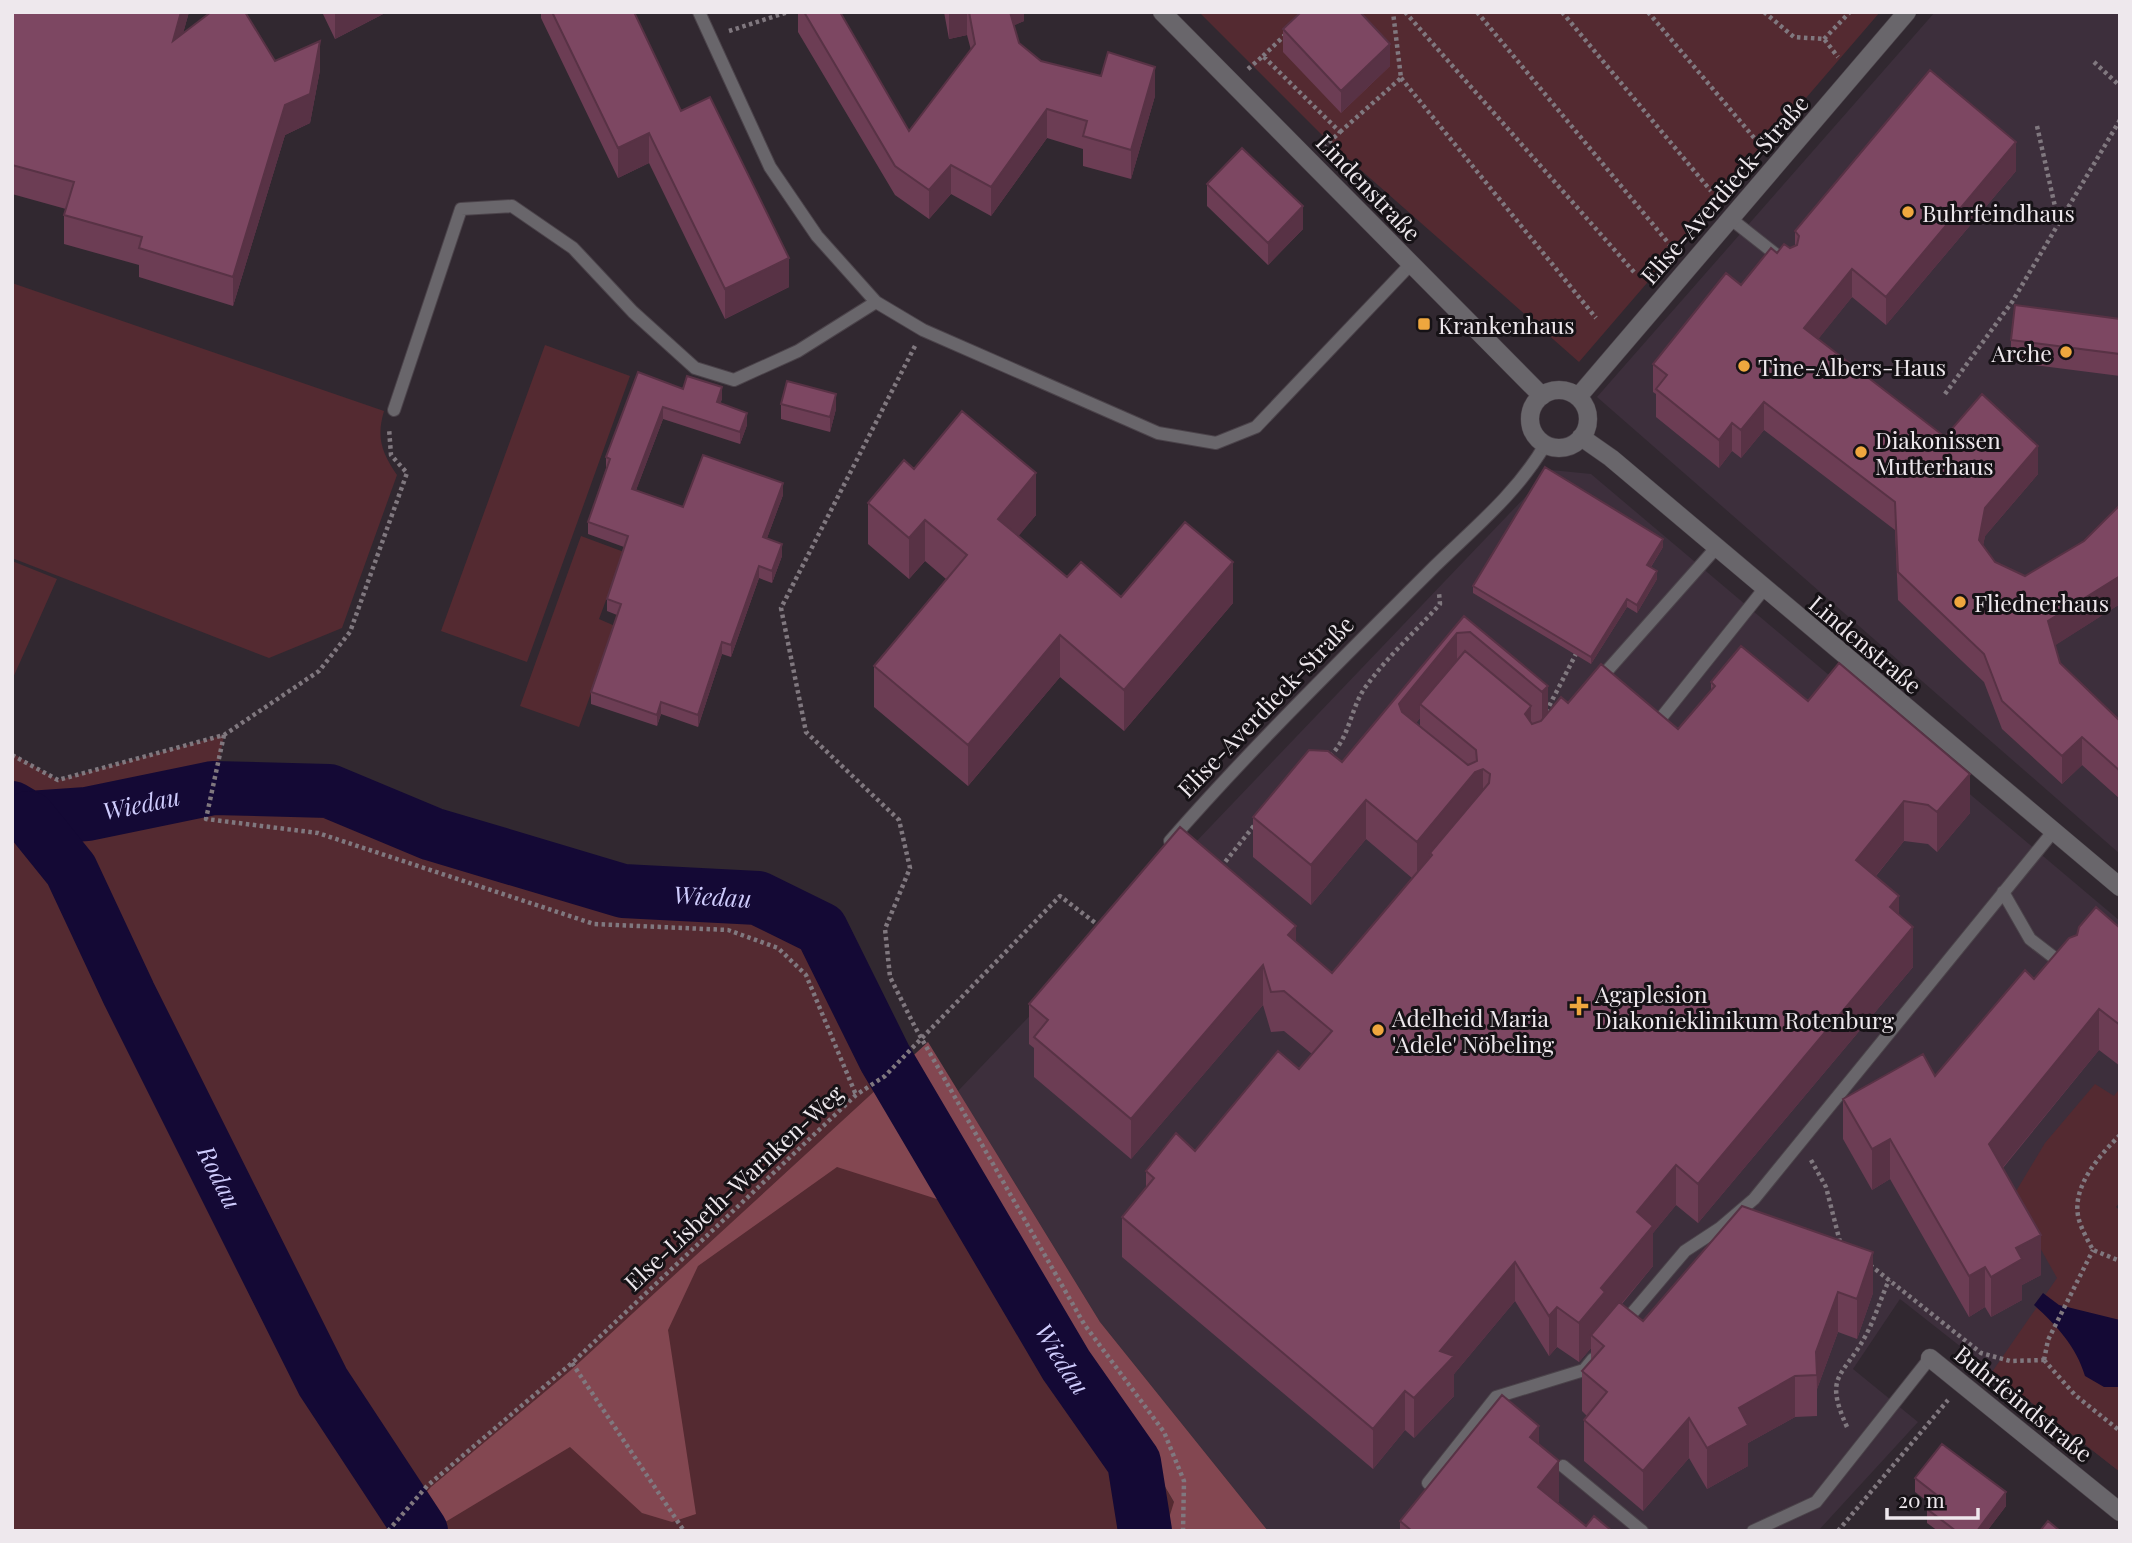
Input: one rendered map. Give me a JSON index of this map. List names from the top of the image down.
{
  "streets": {
    "street": ["Lindenstraße", "Elise-Averdieck-Straße", "Buhrfeindstraße"],
    "path": ["Else-Lisbeth-Warnken-Weg"]
  },
  "crossings": [
    ["Lindenstraße", "Elise-Averdieck-Straße"]
  ],
  "water": ["Wiedau", "Rodau"],
  "places": {
    "other": [
      "Buhrfeindhaus",
      "Arche",
      "Tine-Albers-Haus",
      "Diakonissen Mutterhaus",
      "Fliednerhaus",
      "Adelheid Maria 'Adele' Nöbeling"
    ],
    "transit": ["Krankenhaus"],
    "health": ["Agaplesion Diakonieklinikum Rotenburg"]
  },
  "scale_bar": "20 m"
}
